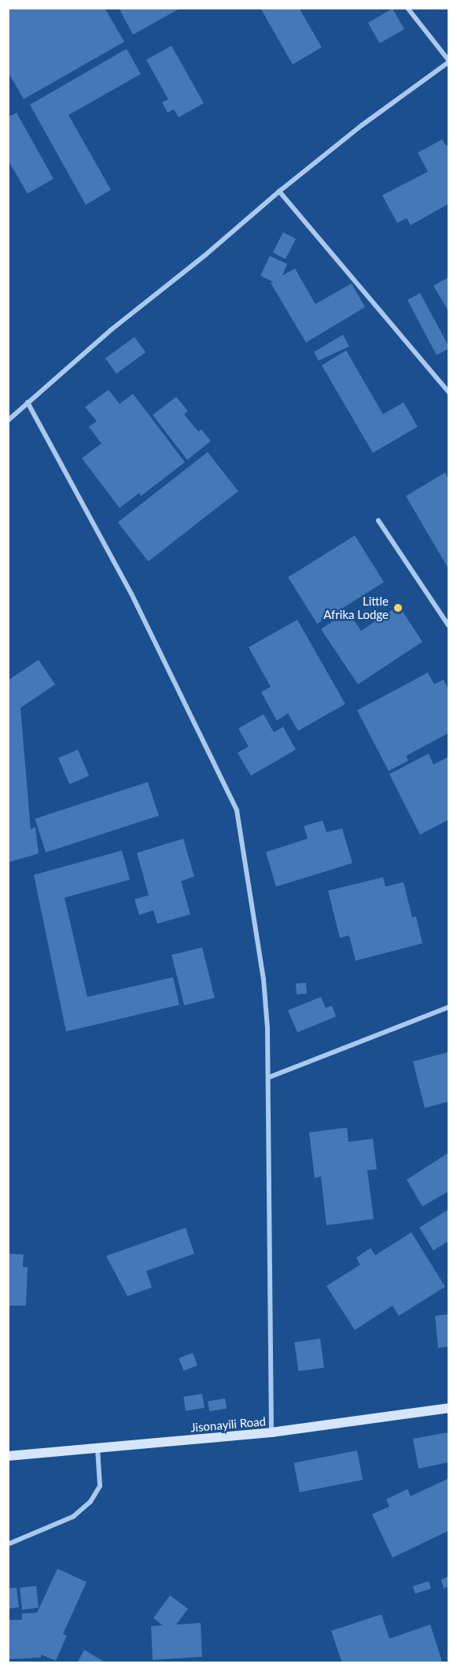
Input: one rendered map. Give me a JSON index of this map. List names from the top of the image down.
{
  "streets": {
    "street": ["Jisonayili Road"]
  },
  "places": ["Little Afrika Lodge"]
}
